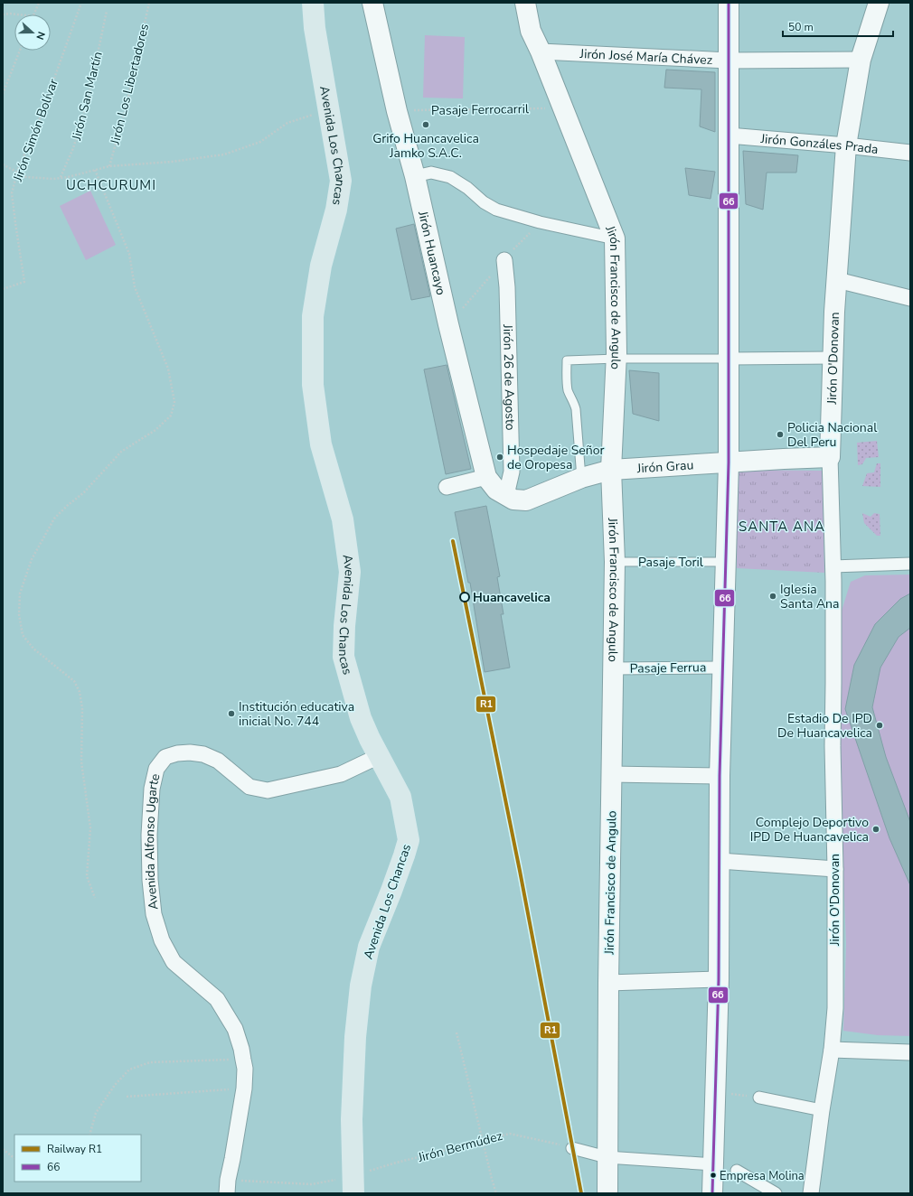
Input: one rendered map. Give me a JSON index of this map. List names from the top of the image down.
{
  "streets": {
    "highway": ["Avenida Los Chancas"],
    "main road": [
      "Jirón Huancayo",
      "Jirón Francisco de Angulo",
      "Jirón O'Donovan",
      "Jirón Grau"
    ],
    "street": [
      "Jirón José María Chávez",
      "Jirón Gonzáles Prada",
      "Jirón 26 de Agosto",
      "Pasaje Ferrua",
      "Avenida Alfonso Ugarte"
    ],
    "lane": ["Pasaje Toril"],
    "path": [
      "Jirón Los Libertadores",
      "Jirón San Martín",
      "Pasaje Ferrocarril",
      "Jirón Simón Bolívar",
      "Jirón Bermúdez"
    ]
  },
  "crossings": [
    ["Jirón José María Chávez", "Jirón Francisco de Angulo"],
    ["Jirón José María Chávez", "Jirón O'Donovan"],
    ["Pasaje Ferrocarril", "Jirón Huancayo"],
    ["Pasaje Ferrocarril", "Jirón Francisco de Angulo"],
    ["Jirón Gonzáles Prada", "Jirón O'Donovan"],
    ["Avenida Los Chancas", "Avenida Alfonso Ugarte"],
    ["Avenida Los Chancas", "Jirón Bermúdez"],
    ["Jirón Huancayo", "Jirón 26 de Agosto"],
    ["Jirón Huancayo", "Jirón Grau"],
    ["Jirón Francisco de Angulo", "Jirón Grau"],
    ["Jirón Francisco de Angulo", "Pasaje Toril"],
    ["Jirón Francisco de Angulo", "Pasaje Ferrua"],
    ["Jirón O'Donovan", "Jirón Grau"],
    ["Jirón 26 de Agosto", "Jirón Grau"],
    ["Avenida Alfonso Ugarte", "Jirón Bermúdez"]
  ],
  "districts": ["UCHCURUMI", "SANTA ANA"],
  "places": [
    "Grifo Huancavelica Jamko S.A.C.",
    "Policia Nacional Del Peru",
    "Hospedaje Señor de Oropesa",
    "Iglesia Santa Ana",
    "Huancavelica",
    "Institución educativa inicial No. 744",
    "Estadio De IPD De Huancavelica",
    "Complejo Deportivo IPD De Huancavelica",
    "Empresa Molina"
  ],
  "lines": ["transit line 66", "rail line R1"],
  "legend": ["Railway R1", "66"],
  "scale_bar": "50 m",
  "north": "right"
}
